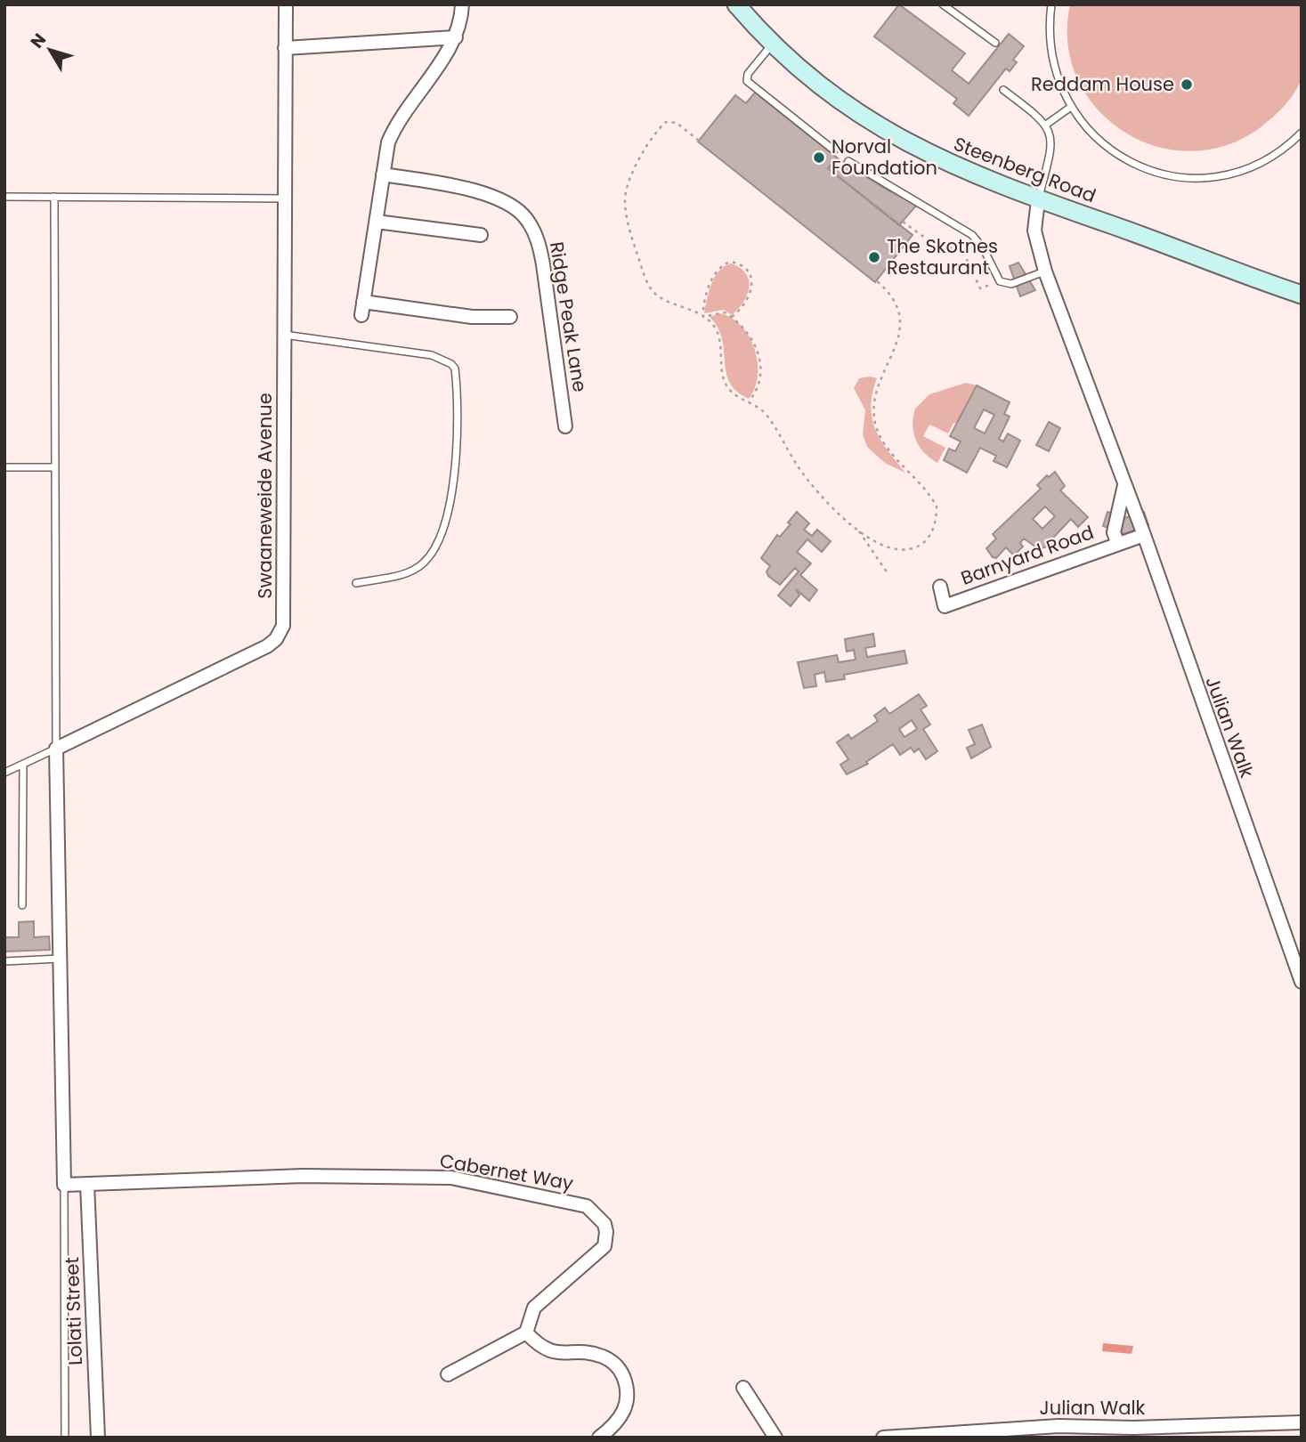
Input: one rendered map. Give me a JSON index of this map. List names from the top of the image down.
{
  "streets": {
    "main road": ["Steenberg Road"],
    "street": [
      "Ridge Peak Lane",
      "Swaaneweide Avenue",
      "Barnyard Road",
      "Julian Walk",
      "Cabernet Way",
      "Lolati Street"
    ]
  },
  "crossings": [
    ["Steenberg Road", "Julian Walk"],
    ["Barnyard Road", "Julian Walk"],
    ["Cabernet Way", "Lolati Street"]
  ],
  "places": ["Reddam House", "Norval Foundation", "The Skotnes Restaurant"],
  "north": "top left"
}
